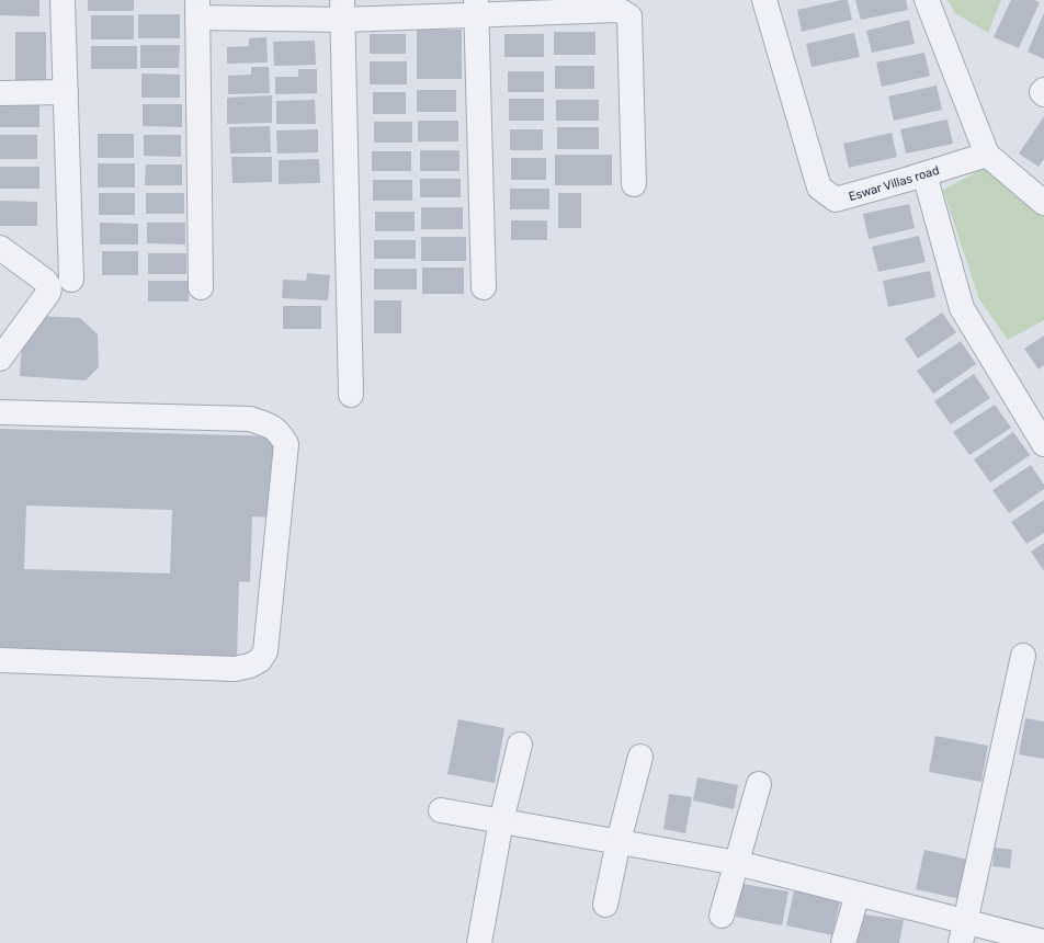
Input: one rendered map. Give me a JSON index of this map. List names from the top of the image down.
{
  "streets": {
    "street": ["Eswar Villas road"]
  }
}
